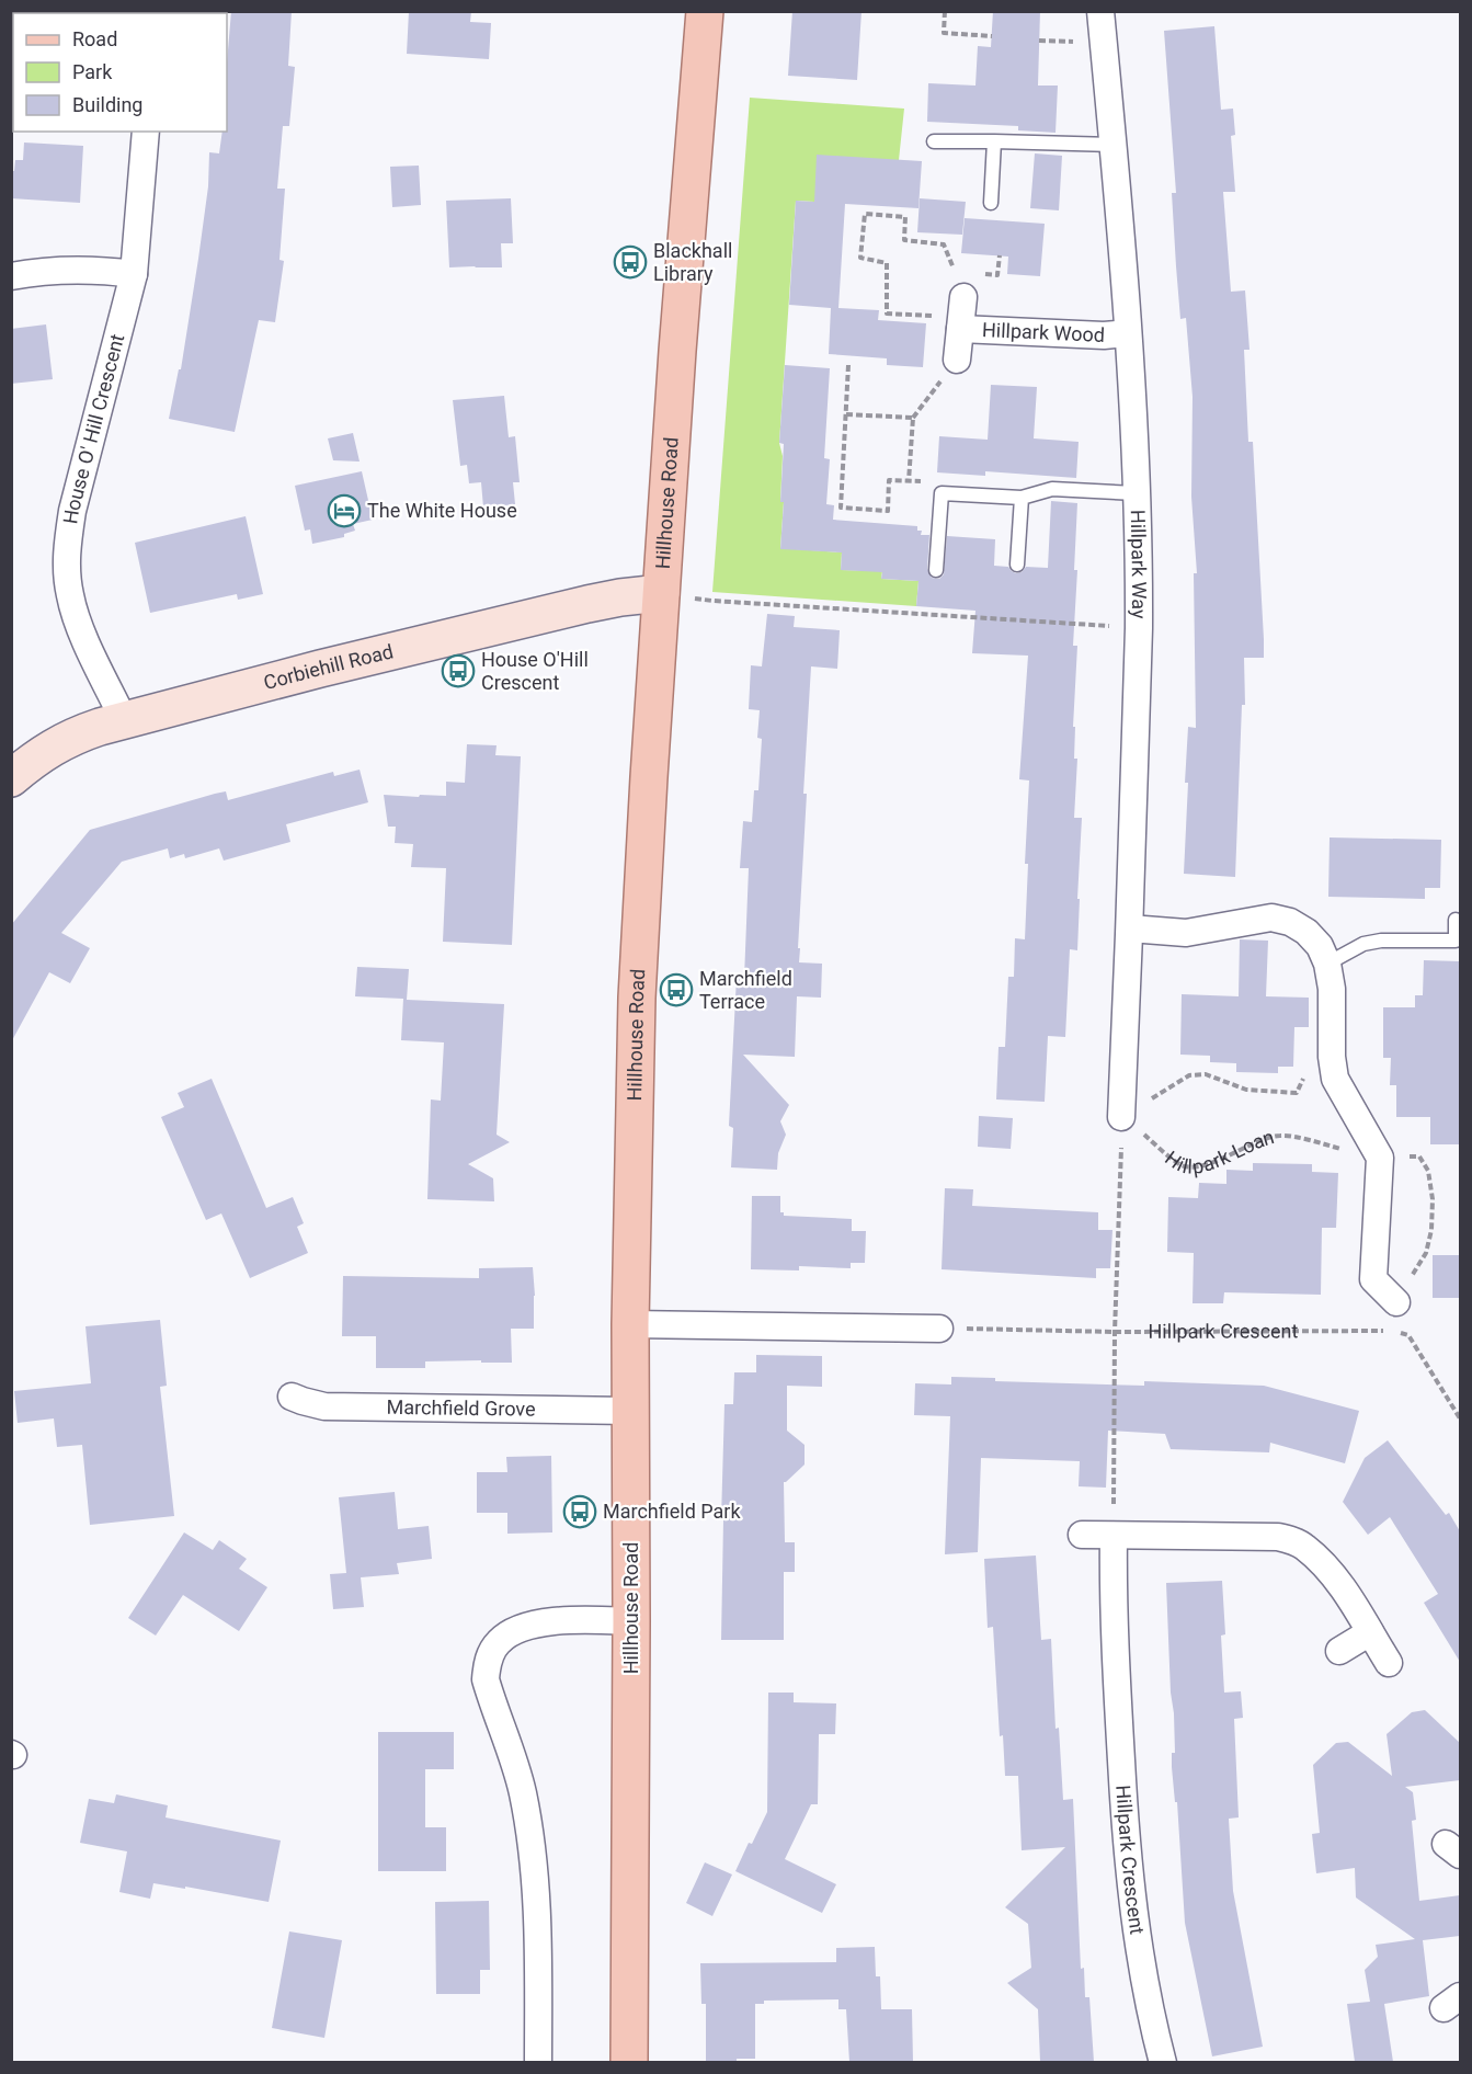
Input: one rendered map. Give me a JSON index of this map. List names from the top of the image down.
{
  "streets": {
    "main road": ["Hillhouse Road"],
    "street": [
      "Hillpark Wood",
      "House O' Hill Crescent",
      "Hillpark Way",
      "Corbiehill Road",
      "Hillpark Crescent",
      "Marchfield Grove"
    ],
    "path": ["Hillpark Loan"]
  },
  "crossings": [
    ["Hillpark Wood", "Hillpark Way"],
    ["House O' Hill Crescent", "Corbiehill Road"],
    ["Hillhouse Road", "Corbiehill Road"],
    ["Hillhouse Road", "Marchfield Grove"],
    ["Hillpark Way", "Hillpark Loan"]
  ],
  "places": {
    "bus stop": [
      "Blackhall Library",
      "House O'Hill Crescent",
      "Marchfield Terrace",
      "Marchfield Park"
    ],
    "hotel": ["The White House"]
  },
  "legend": ["Road", "Park", "Building"]
}
